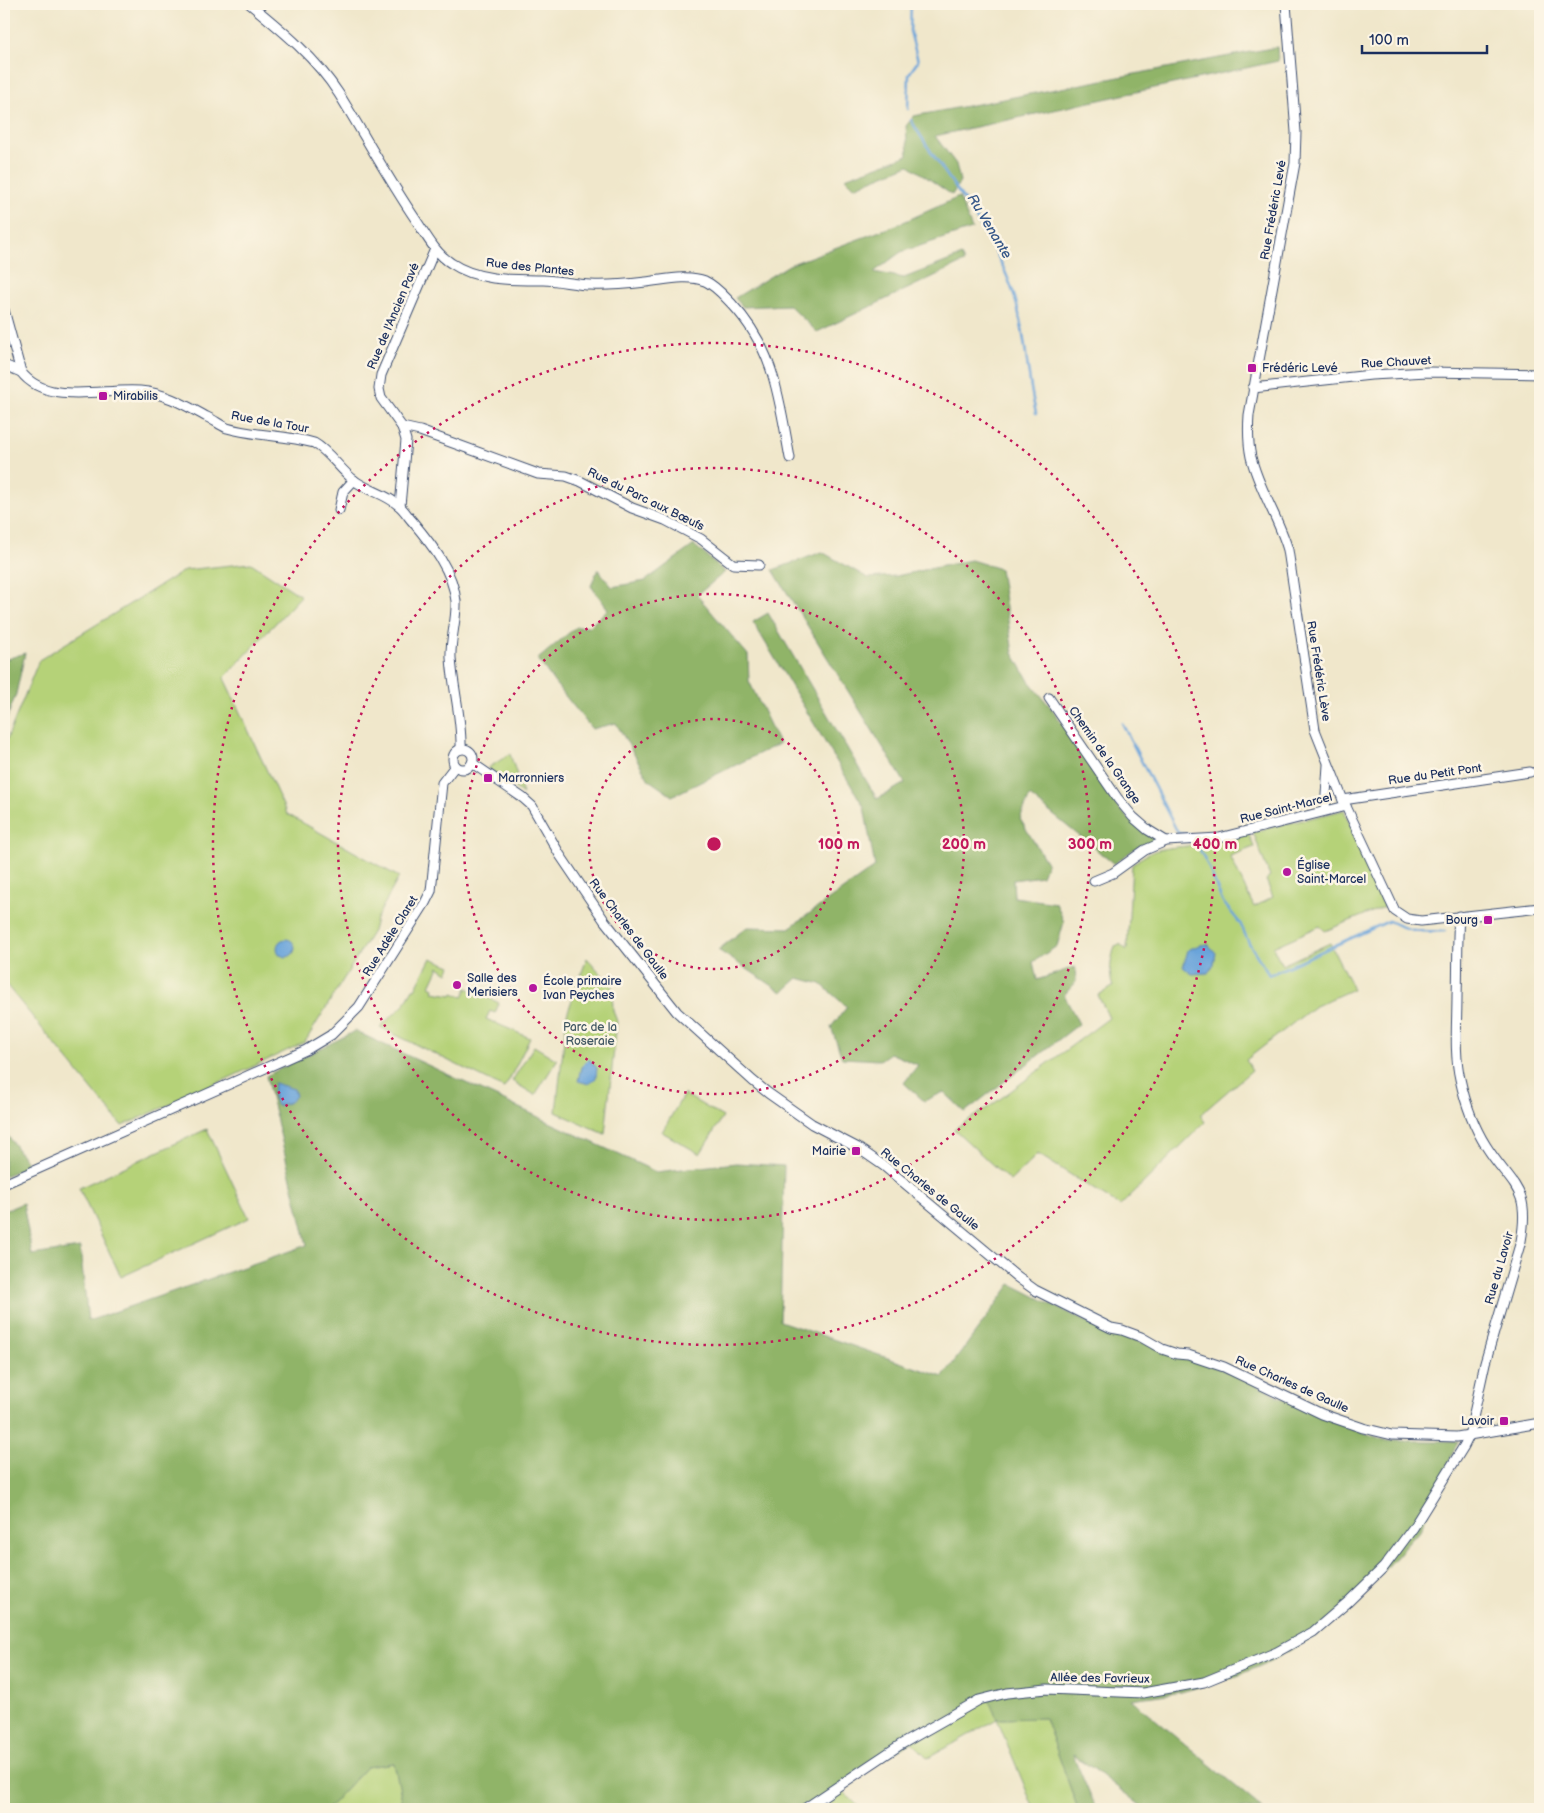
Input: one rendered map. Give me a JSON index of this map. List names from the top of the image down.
{
  "streets": {
    "street": [
      "Rue Frédéric Levé",
      "Rue des Plantes",
      "Rue de l'Ancien Pavé",
      "Rue Chauvet",
      "Rue de la Tour",
      "Rue du Parc aux Bœufs",
      "Rue Frédéric Lève",
      "Chemin de la Grange",
      "Rue du Petit Pont",
      "Rue Saint-Marcel",
      "Rue Charles de Gaulle",
      "Rue Adèle Claret",
      "Rue du Lavoir",
      "Allée des Favrieux"
    ]
  },
  "crossings": [
    ["Rue Frédéric Levé", "Rue Chauvet"],
    ["Rue Frédéric Levé", "Rue Frédéric Lève"],
    ["Rue des Plantes", "Rue de l'Ancien Pavé"],
    ["Rue de l'Ancien Pavé", "Rue de la Tour"],
    ["Rue de l'Ancien Pavé", "Rue du Parc aux Bœufs"],
    ["Rue Chauvet", "Rue Frédéric Lève"],
    ["Rue de la Tour", "Rue Charles de Gaulle"],
    ["Rue de la Tour", "Rue Adèle Claret"],
    ["Rue Frédéric Lève", "Rue du Petit Pont"],
    ["Rue Frédéric Lève", "Rue Saint-Marcel"],
    ["Rue Frédéric Lève", "Rue du Lavoir"],
    ["Chemin de la Grange", "Rue Saint-Marcel"],
    ["Rue du Petit Pont", "Rue Saint-Marcel"],
    ["Rue Charles de Gaulle", "Rue Adèle Claret"],
    ["Rue Charles de Gaulle", "Rue du Lavoir"],
    ["Rue Charles de Gaulle", "Allée des Favrieux"],
    ["Rue du Lavoir", "Allée des Favrieux"]
  ],
  "water": ["Ru Venante"],
  "parks": ["Parc de la Roseraie"],
  "places": {
    "transit": [
      "Frédéric Levé",
      "Mirabilis",
      "Marronniers",
      "Bourg",
      "Mairie",
      "Lavoir"
    ],
    "other": ["Église Saint-Marcel", "Salle des Merisiers", "École primaire Ivan Peyches"]
  },
  "scale_bar": "100 m",
  "rings": [
    "100 m",
    "200 m",
    "300 m",
    "400 m"
  ]
}
